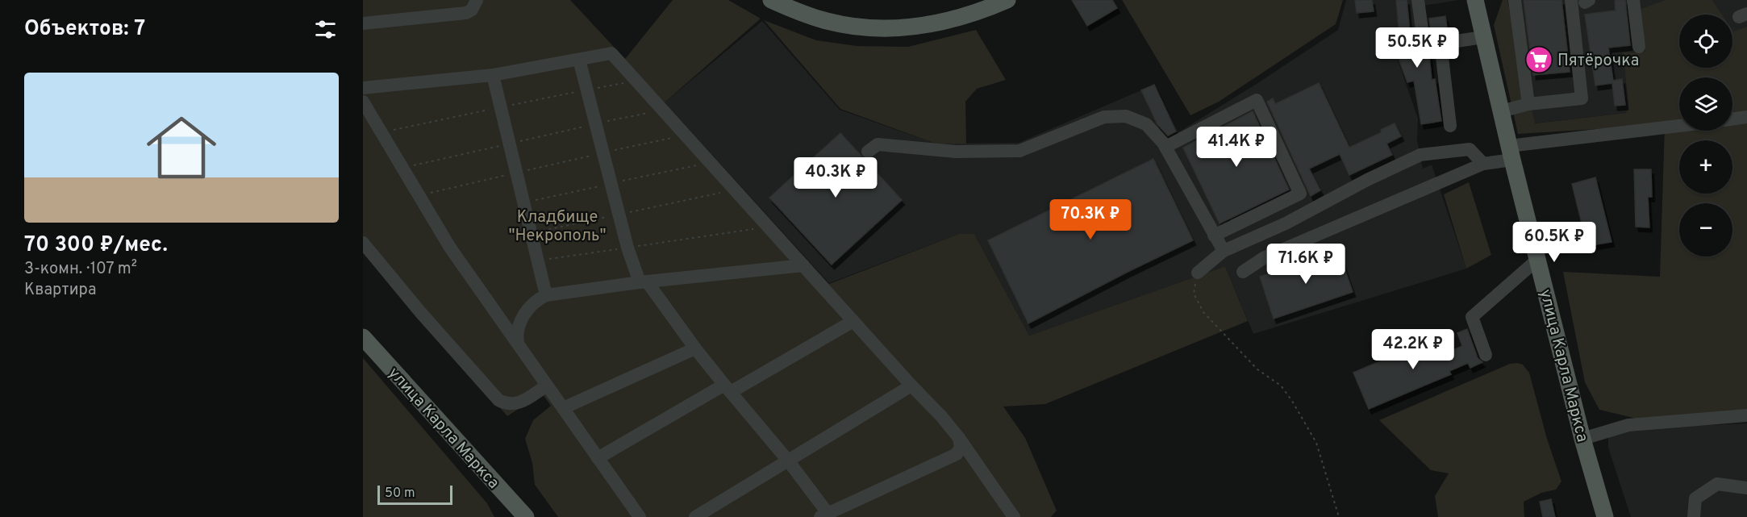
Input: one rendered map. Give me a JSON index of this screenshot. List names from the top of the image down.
{
  "streets": {
    "main road": ["улица Карла Маркса"]
  },
  "parks": ["Кладбище \"Некрополь\""],
  "places": {
    "supermarket": ["Пятёрочка"]
  },
  "scale_bar": "50 m",
  "page": {
    "heading": "Объектов: 7",
    "map_buttons": ["+", "−"],
    "price": [
      "50.5K ₽",
      "41.4K ₽",
      "40.3K ₽",
      "70.3K ₽",
      "60.5K ₽",
      "71.6K ₽",
      "42.2K ₽"
    ],
    "list": [
      {
        "name": "70 300 ₽/мес.",
        "note": "3-комн. · 107 m² · Квартира"
      }
    ],
    "scale": "50 m"
  }
}
